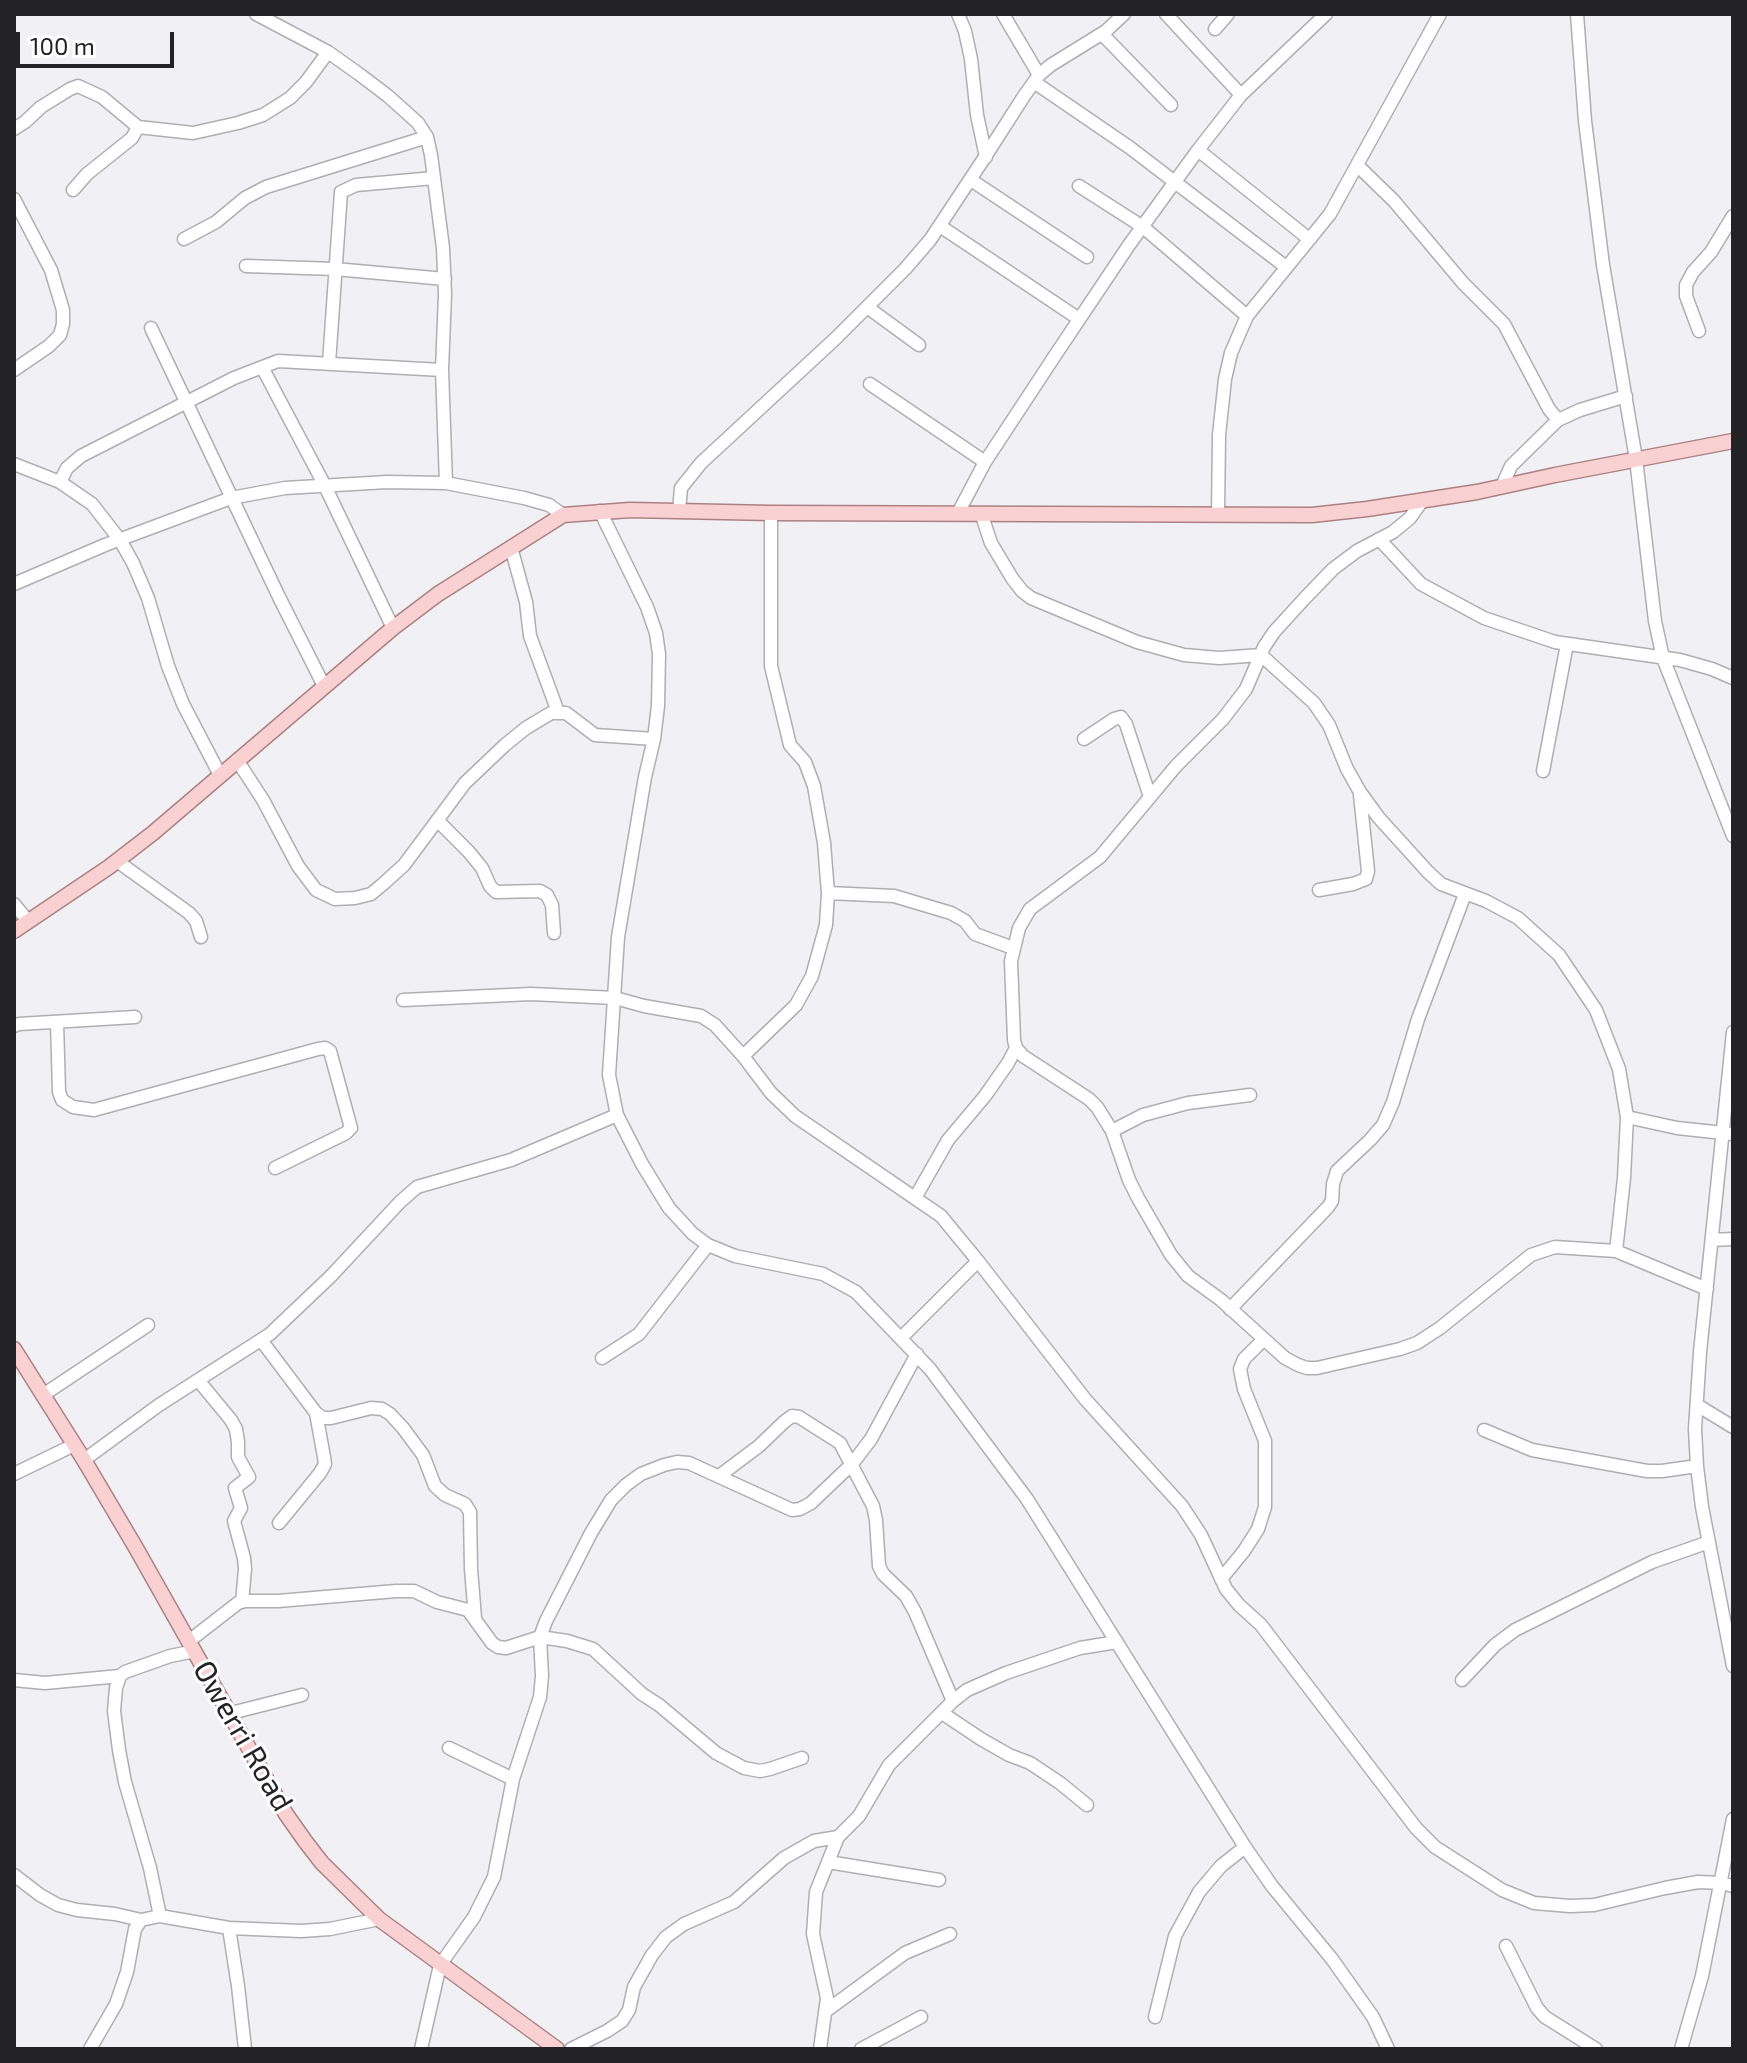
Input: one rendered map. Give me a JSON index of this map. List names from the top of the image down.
{
  "streets": {
    "main road": ["Owerri Road"]
  },
  "scale_bar": "100 m"
}
